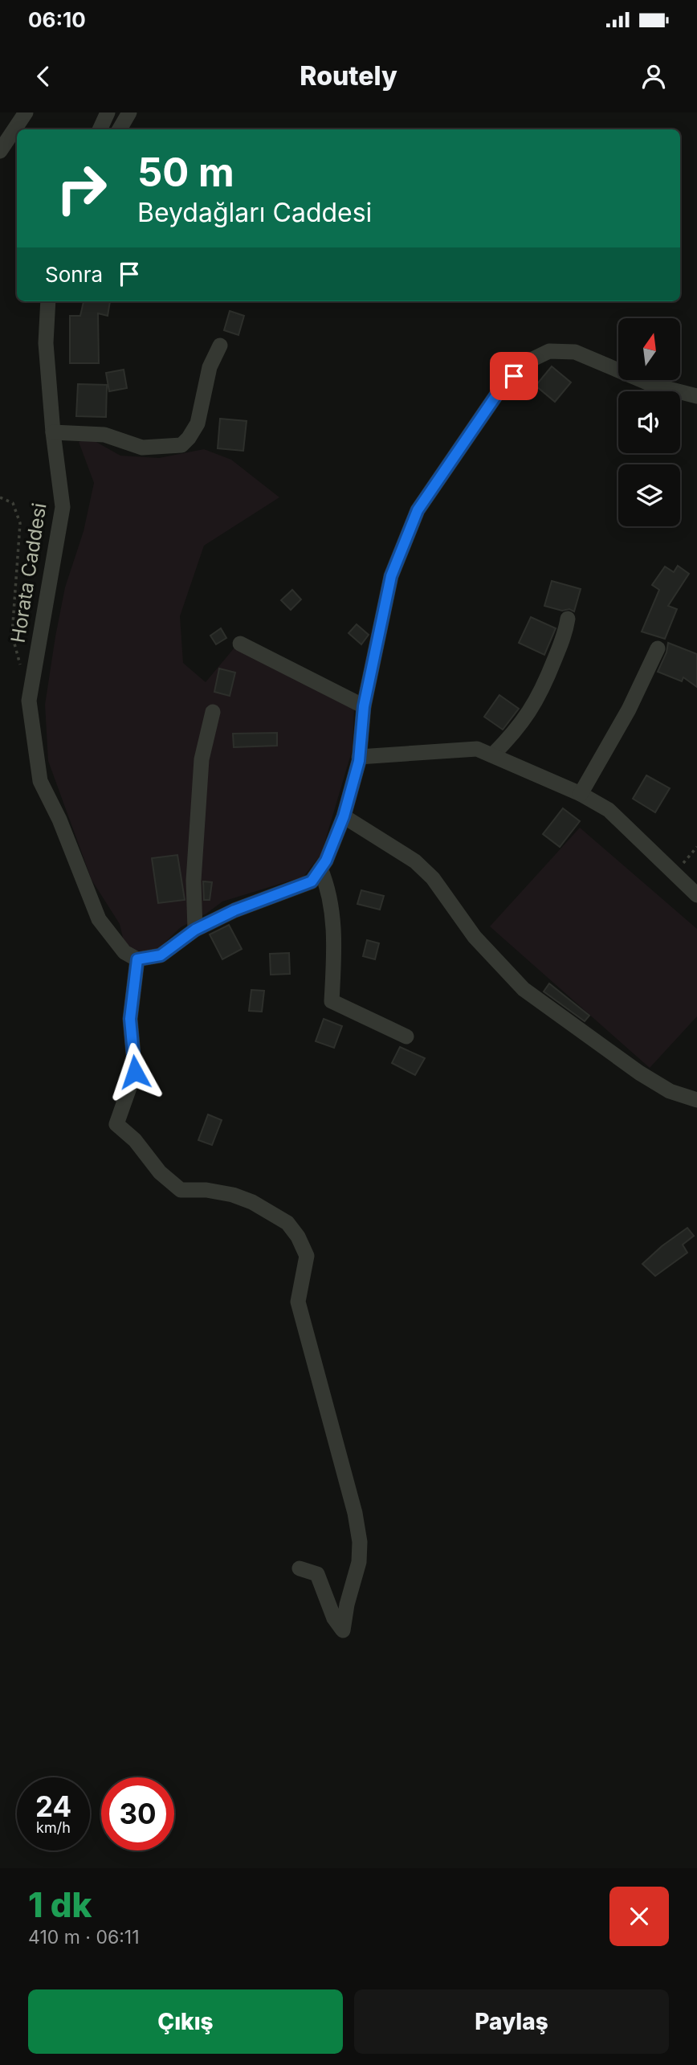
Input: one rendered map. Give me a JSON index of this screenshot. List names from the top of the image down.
{
  "streets": {
    "street": ["Horata Caddesi"]
  },
  "north": "top",
  "page": {
    "status": "06:10",
    "header": "Routely",
    "turn": ["50 m", "Beydağları Caddesi"],
    "then": "Sonra",
    "speed": "24 km/h",
    "limit": "30",
    "heading": ["1 dk", "410 m · 06:11"],
    "buttons": ["Çıkış", "Paylaş"]
  }
}
